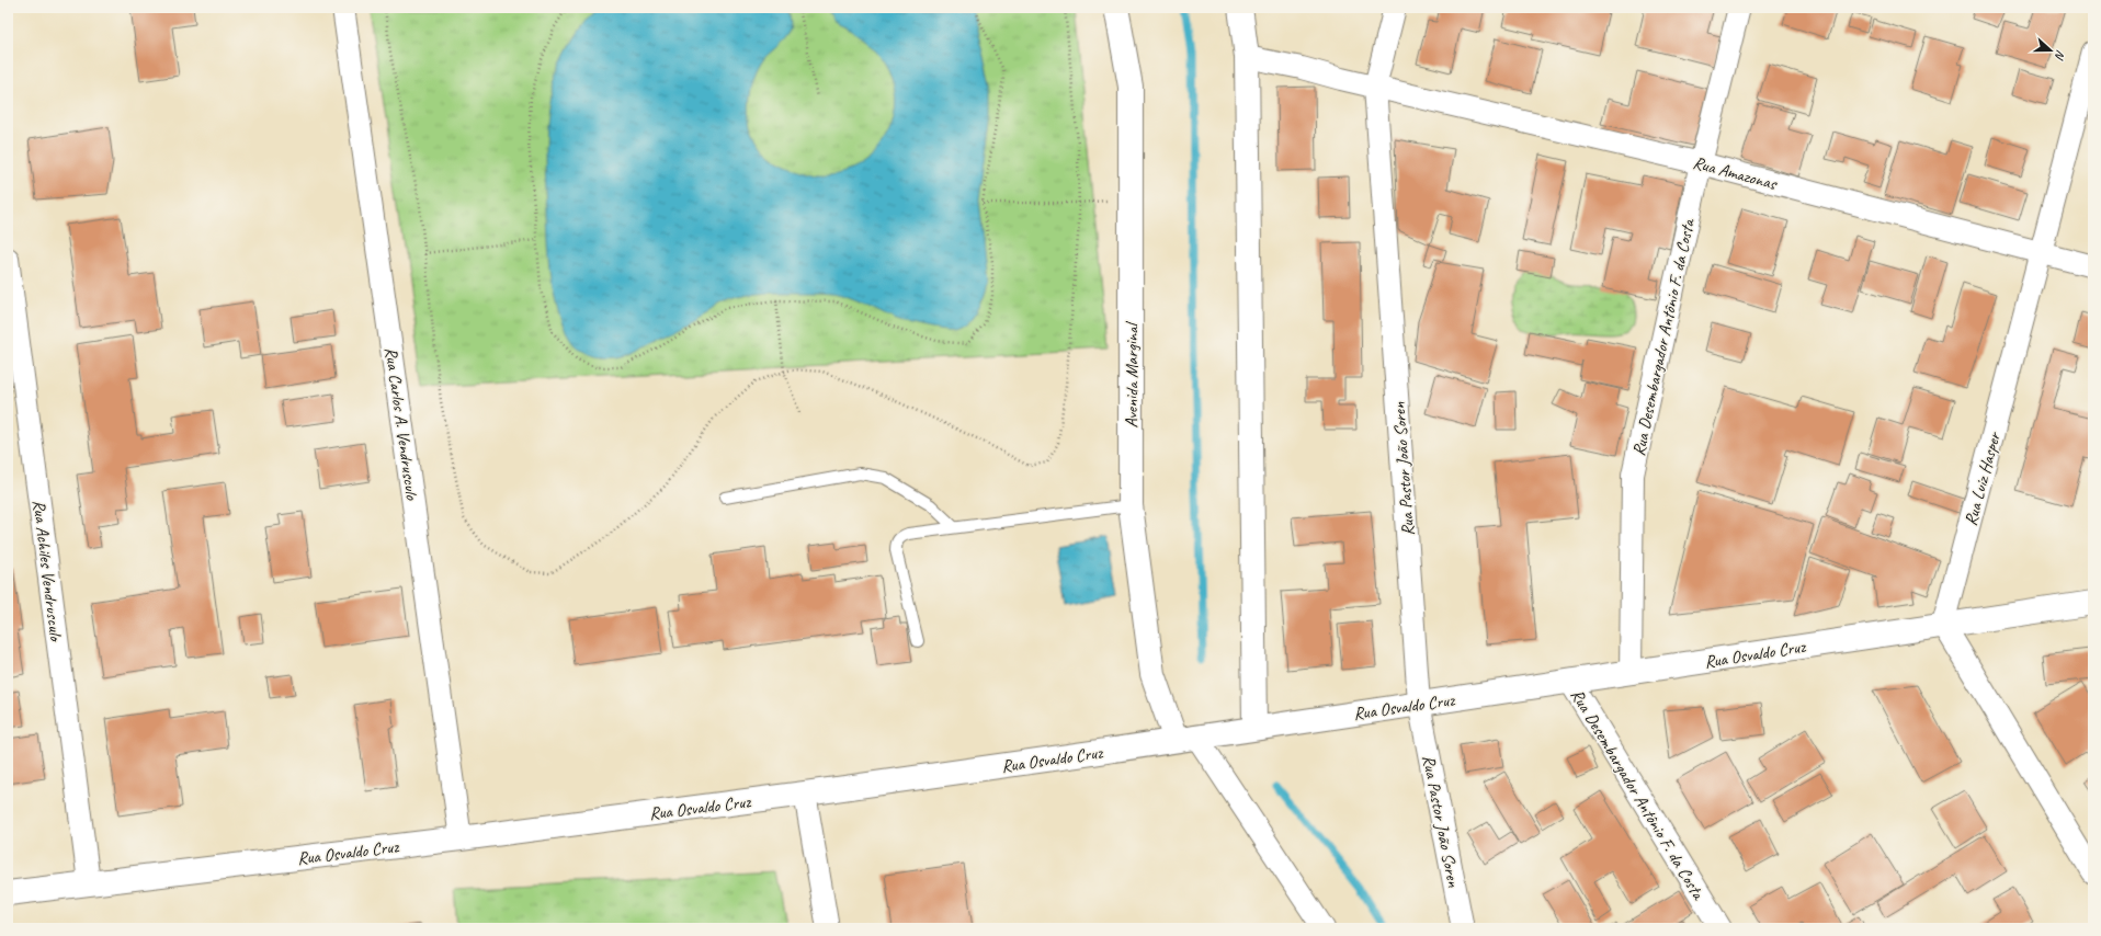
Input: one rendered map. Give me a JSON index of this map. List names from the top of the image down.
{
  "streets": {
    "main road": ["Avenida Marginal", "Rua Osvaldo Cruz"],
    "street": [
      "Rua Amazonas",
      "Rua Desembargador Antônio F. da Costa",
      "Rua Carlos A. Vendrusculo",
      "Rua Pastor João Soren",
      "Rua Luiz Hasper",
      "Rua Achiles Vendrusculo"
    ]
  },
  "crossings": [
    ["Rua Amazonas", "Rua Desembargador Antônio F. da Costa"],
    ["Rua Amazonas", "Rua Pastor João Soren"],
    ["Rua Amazonas", "Rua Luiz Hasper"],
    ["Rua Desembargador Antônio F. da Costa", "Rua Osvaldo Cruz"],
    ["Avenida Marginal", "Rua Osvaldo Cruz"],
    ["Rua Carlos A. Vendrusculo", "Rua Osvaldo Cruz"],
    ["Rua Pastor João Soren", "Rua Osvaldo Cruz"],
    ["Rua Luiz Hasper", "Rua Osvaldo Cruz"],
    ["Rua Achiles Vendrusculo", "Rua Osvaldo Cruz"]
  ],
  "north": "right"
}
